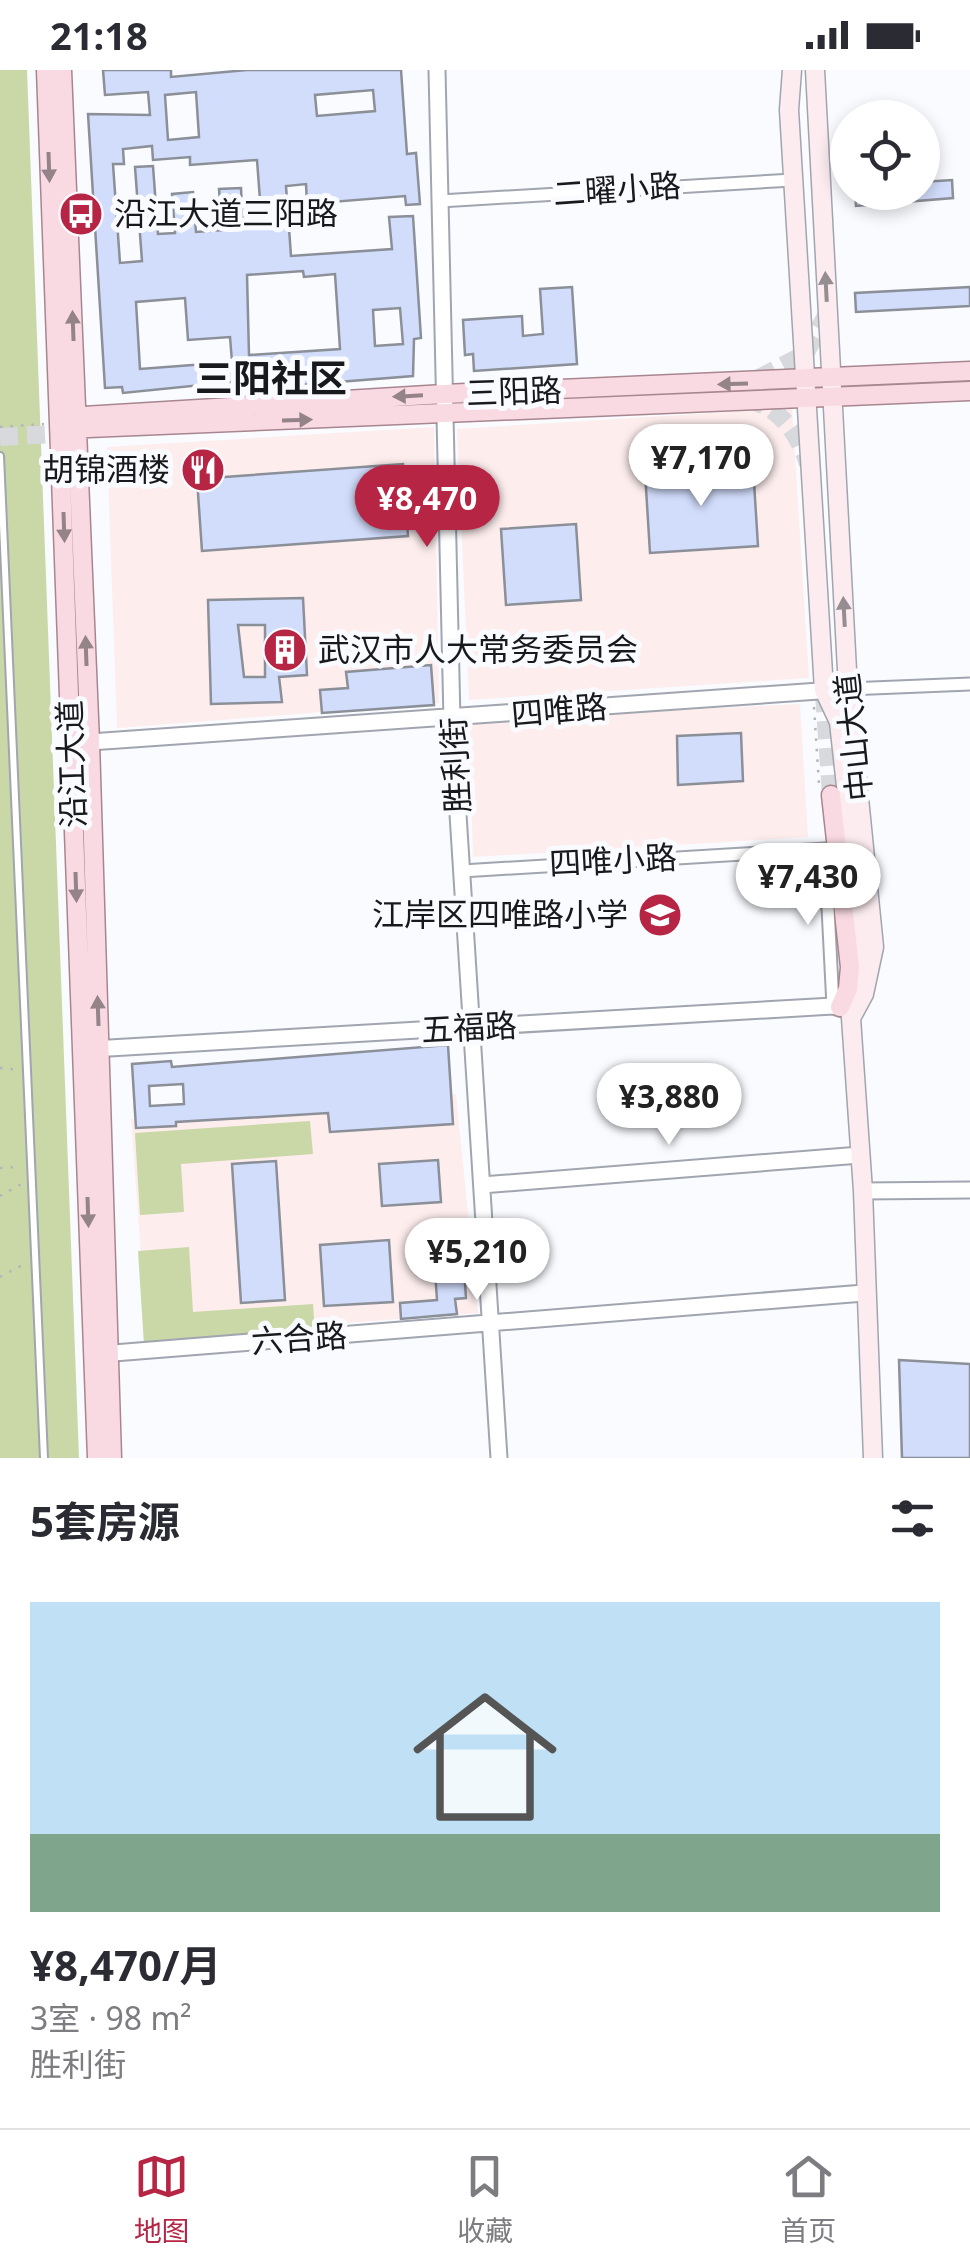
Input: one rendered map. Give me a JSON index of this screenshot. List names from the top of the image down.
{
  "streets": {
    "main road": ["三阳路", "中山大道", "沿江大道"],
    "street": [
      "二曜小路",
      "四唯路",
      "胜利街",
      "四唯小路",
      "五福路",
      "六合路"
    ]
  },
  "crossings": [
    ["二曜小路", "中山大道"],
    ["二曜小路", "胜利街"],
    ["三阳路", "中山大道"],
    ["三阳路", "沿江大道"],
    ["三阳路", "胜利街"],
    ["四唯路", "中山大道"],
    ["四唯路", "沿江大道"],
    ["四唯路", "胜利街"],
    ["中山大道", "四唯小路"],
    ["中山大道", "五福路"],
    ["中山大道", "六合路"],
    ["沿江大道", "五福路"],
    ["沿江大道", "六合路"],
    ["胜利街", "四唯小路"],
    ["胜利街", "五福路"],
    ["胜利街", "六合路"]
  ],
  "districts": ["三阳社区"],
  "places": {
    "bus stop": ["沿江大道三阳路"],
    "restaurant": ["胡锦酒楼"],
    "building": ["武汉市人大常务委员会"],
    "school or university": ["江岸区四唯路小学"]
  },
  "page": {
    "status": "21:18",
    "price": [
      "¥7,170",
      "¥8,470",
      "¥7,430",
      "¥3,880",
      "¥5,210"
    ],
    "heading": "5套房源",
    "list": [
      {
        "name": "¥8,470/月",
        "note": "3室 · 98 m² · 胜利街"
      }
    ],
    "tabs": ["地图", "收藏", "首页"]
  }
}
